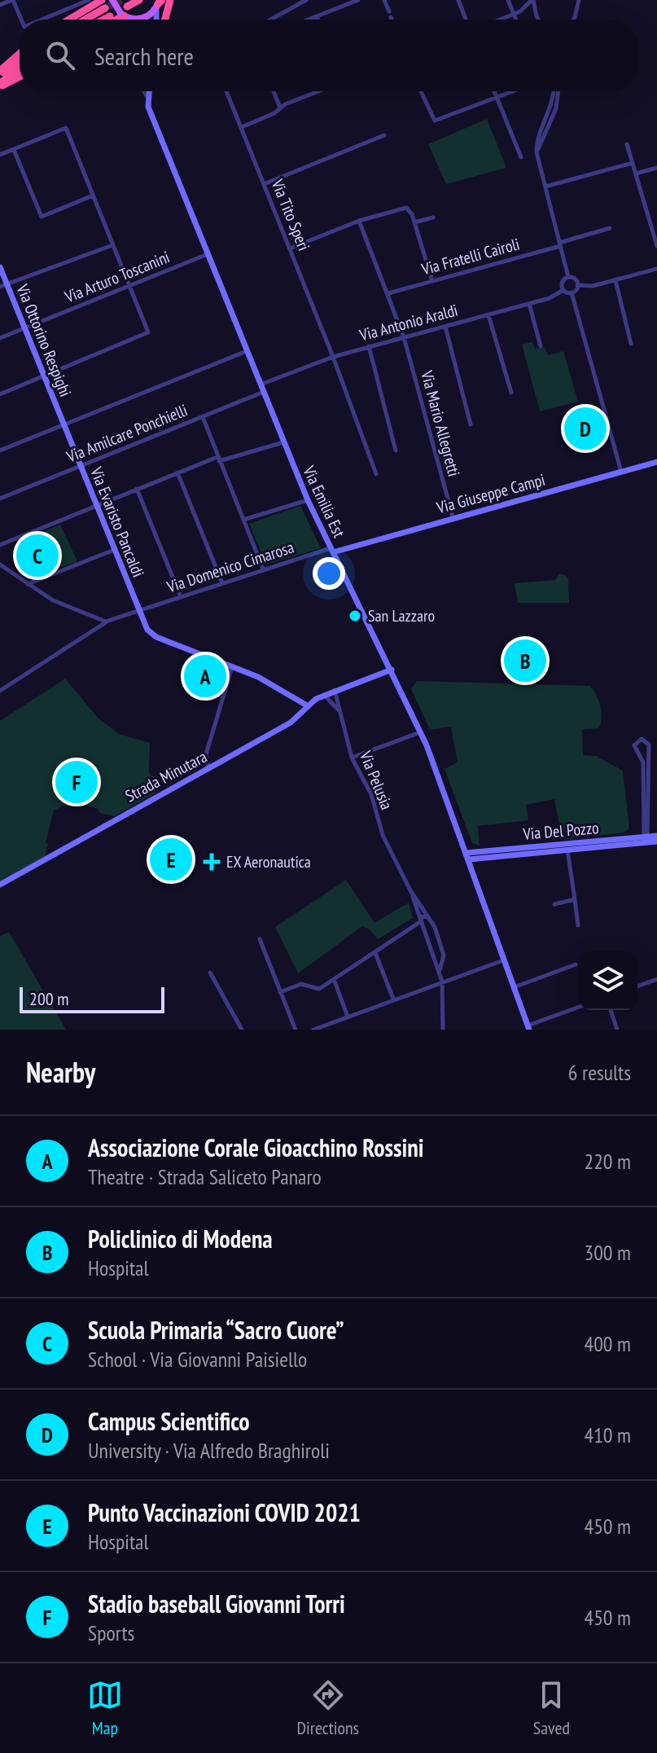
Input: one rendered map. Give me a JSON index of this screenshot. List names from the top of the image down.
{
  "streets": {
    "street": [
      "Via Tito Speri",
      "Via Fratelli Cairoli",
      "Via Arturo Toscanini",
      "Via Antonio Araldi",
      "Via Ottorino Respighi",
      "Via Mario Allegretti",
      "Via Amilcare Ponchielli",
      "Via Giuseppe Campi",
      "Via Emilia Est",
      "Via Evaristo Pancaldi",
      "Via Domenico Cimarosa",
      "Strada Minutara",
      "Via Pelusia",
      "Via Del Pozzo"
    ]
  },
  "crossings": [
    ["Via Tito Speri", "Via Antonio Araldi"],
    ["Via Fratelli Cairoli", "Via Mario Allegretti"],
    ["Via Arturo Toscanini", "Via Ottorino Respighi"],
    ["Via Arturo Toscanini", "Via Emilia Est"],
    ["Via Antonio Araldi", "Via Mario Allegretti"],
    ["Via Antonio Araldi", "Via Amilcare Ponchielli"],
    ["Via Antonio Araldi", "Via Emilia Est"],
    ["Via Ottorino Respighi", "Via Evaristo Pancaldi"],
    ["Via Mario Allegretti", "Via Giuseppe Campi"],
    ["Via Amilcare Ponchielli", "Via Emilia Est"],
    ["Via Amilcare Ponchielli", "Via Evaristo Pancaldi"],
    ["Via Giuseppe Campi", "Via Emilia Est"],
    ["Via Giuseppe Campi", "Via Domenico Cimarosa"],
    ["Via Emilia Est", "Via Domenico Cimarosa"],
    ["Via Emilia Est", "Strada Minutara"],
    ["Via Emilia Est", "Via Del Pozzo"],
    ["Via Evaristo Pancaldi", "Via Domenico Cimarosa"],
    ["Strada Minutara", "Via Pelusia"]
  ],
  "places": {
    "other": ["San Lazzaro"],
    "health": ["EX Aeronautica"]
  },
  "scale_bar": "200 m",
  "page": {
    "search": "Search here",
    "pins": [
      "D",
      "C",
      "B",
      "A",
      "F",
      "E"
    ],
    "scale": "200 m",
    "heading": ["Nearby", "6 results"],
    "list": [
      {
        "mark": "A",
        "name": "Associazione Corale Gioacchino Rossini",
        "note": "Theatre · Strada Saliceto Panaro",
        "value": "220 m"
      },
      {
        "mark": "B",
        "name": "Policlinico di Modena",
        "note": "Hospital",
        "value": "300 m"
      },
      {
        "mark": "C",
        "name": "Scuola Primaria “Sacro Cuore”",
        "note": "School · Via Giovanni Paisiello",
        "value": "400 m"
      },
      {
        "mark": "D",
        "name": "Campus Scientifico",
        "note": "University · Via Alfredo Braghiroli",
        "value": "410 m"
      },
      {
        "mark": "E",
        "name": "Punto Vaccinazioni COVID 2021",
        "note": "Hospital",
        "value": "450 m"
      },
      {
        "mark": "F",
        "name": "Stadio baseball Giovanni Torri",
        "note": "Sports",
        "value": "450 m"
      }
    ],
    "nav": ["Map", "Directions", "Saved"]
  }
}
